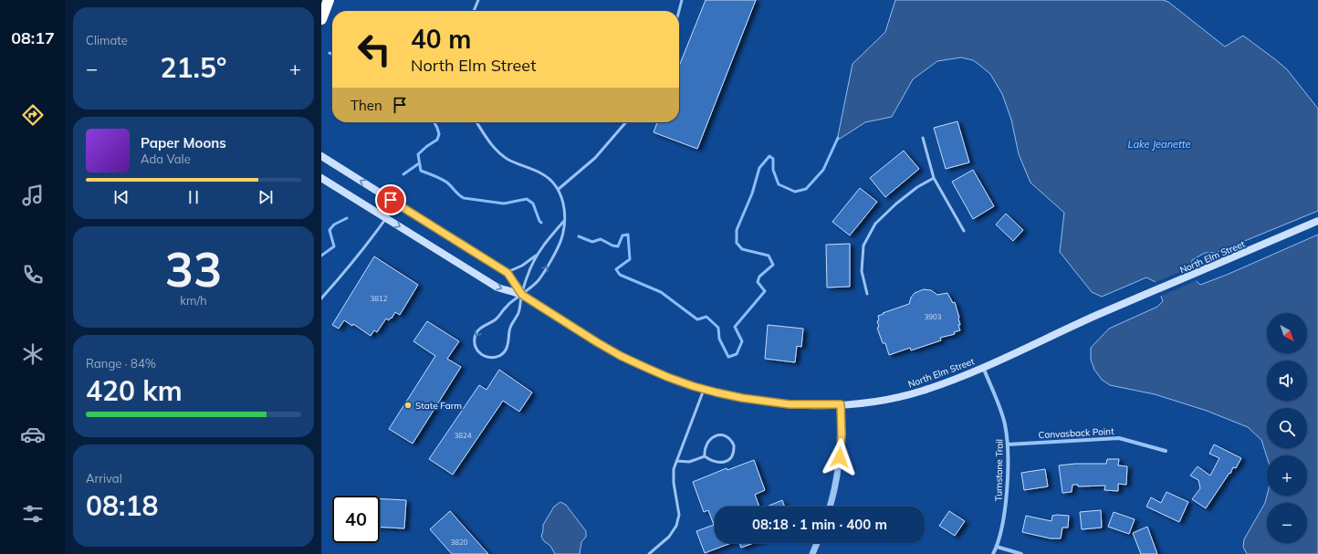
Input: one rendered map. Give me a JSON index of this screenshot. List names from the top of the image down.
{
  "streets": {
    "main road": ["North Elm Street"],
    "street": ["Canvasback Point", "Turnstone Trail"]
  },
  "crossings": [
    ["North Elm Street", "Turnstone Trail"],
    ["Canvasback Point", "Turnstone Trail"]
  ],
  "water": ["Lake Jeanette"],
  "places": ["State Farm"],
  "house_numbers": [
    "3812",
    "3903",
    "3824",
    "3820"
  ],
  "north": "bottom right",
  "page": {
    "tabs": "08:17",
    "tile": [
      "Climate",
      ["33", "km/h"],
      ["Range · 84%", "420 km"],
      ["Arrival", "08:18"]
    ],
    "turn": ["40 m", "North Elm Street"],
    "heat": ["−", "21.5°", "+"],
    "then": "Then",
    "song": ["Paper Moons", "Ada Vale"],
    "map_buttons": ["+", "−"],
    "limit": "40",
    "trip": "08:18 · 1 min · 400 m"
  }
}
